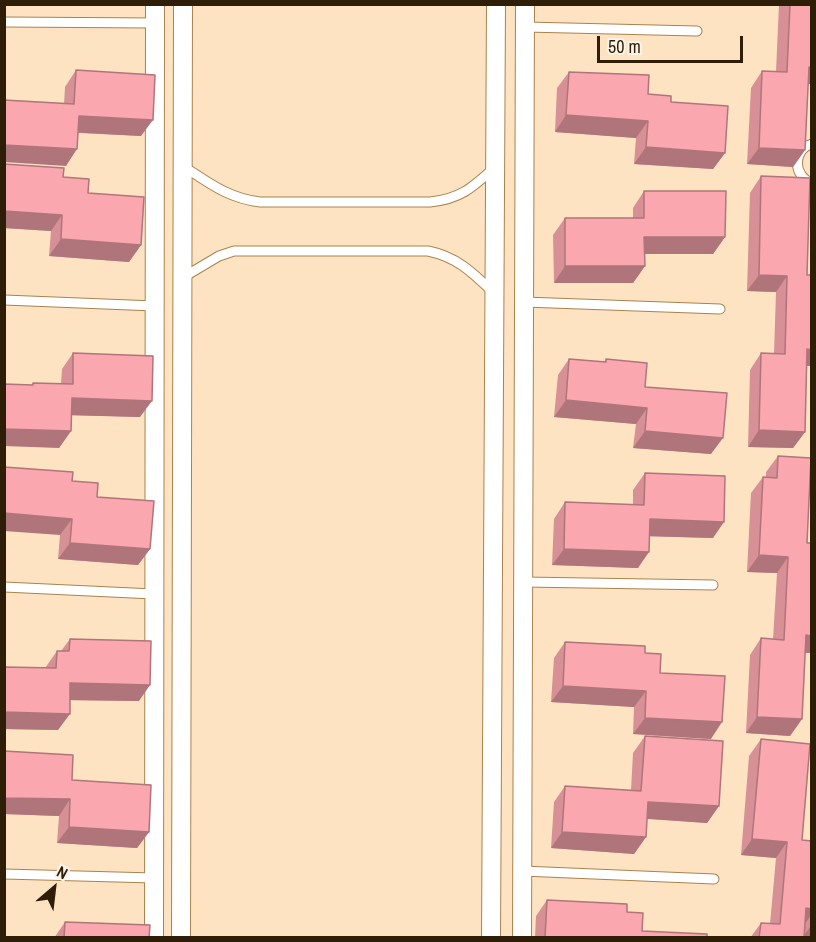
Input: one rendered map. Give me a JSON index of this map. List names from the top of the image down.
{
  "scale_bar": "50 m",
  "north": "top right"
}
